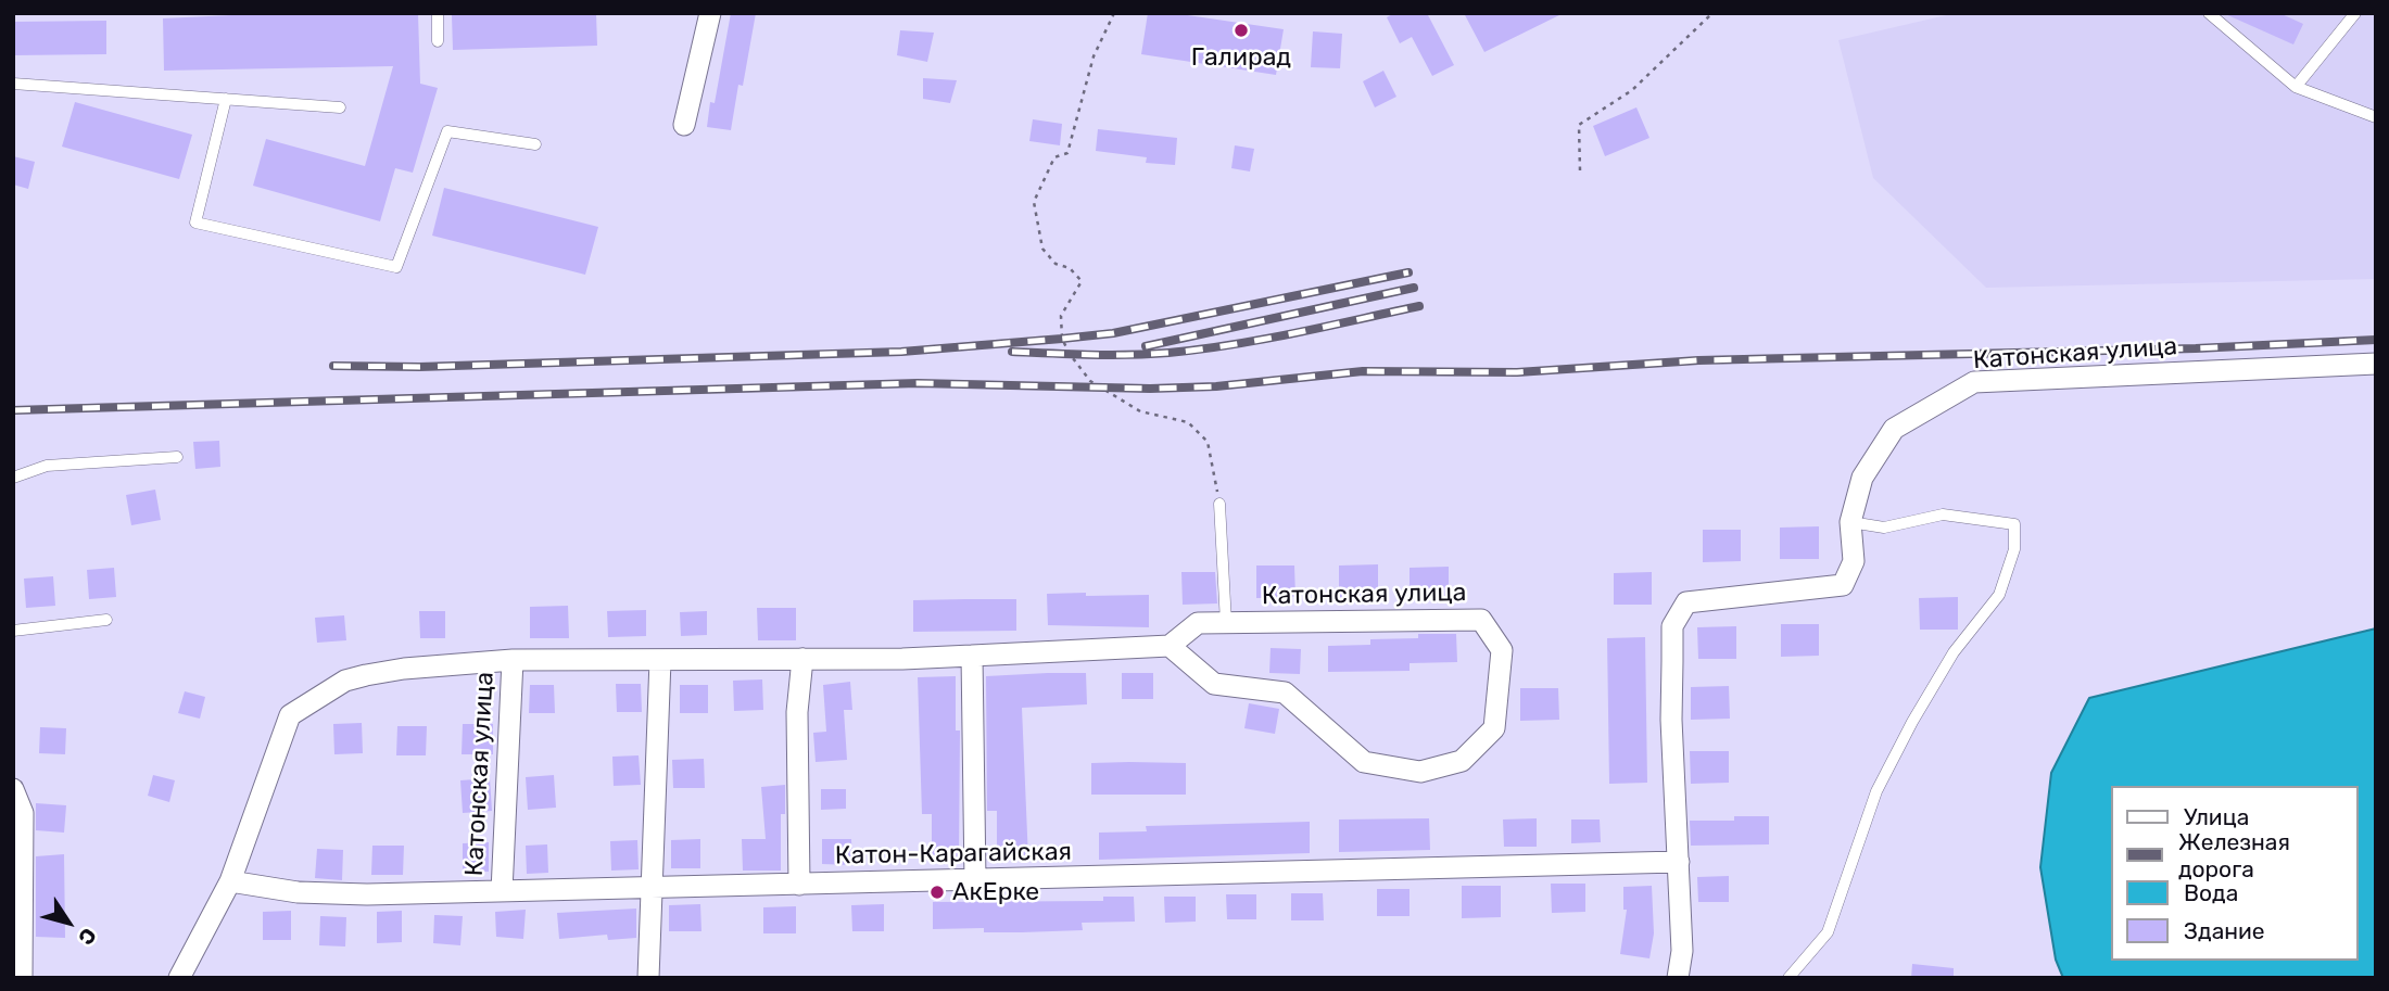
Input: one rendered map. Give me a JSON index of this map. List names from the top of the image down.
{
  "streets": {
    "street": ["Катонская улица", "Катон-Карагайская"]
  },
  "crossings": [
    ["Катонская улица", "Катон-Карагайская"]
  ],
  "places": ["Галирад", "АкЕрке"],
  "legend": [
    "Улица",
    "Железная дорога",
    "Вода",
    "Здание"
  ],
  "north": "bottom right"
}
